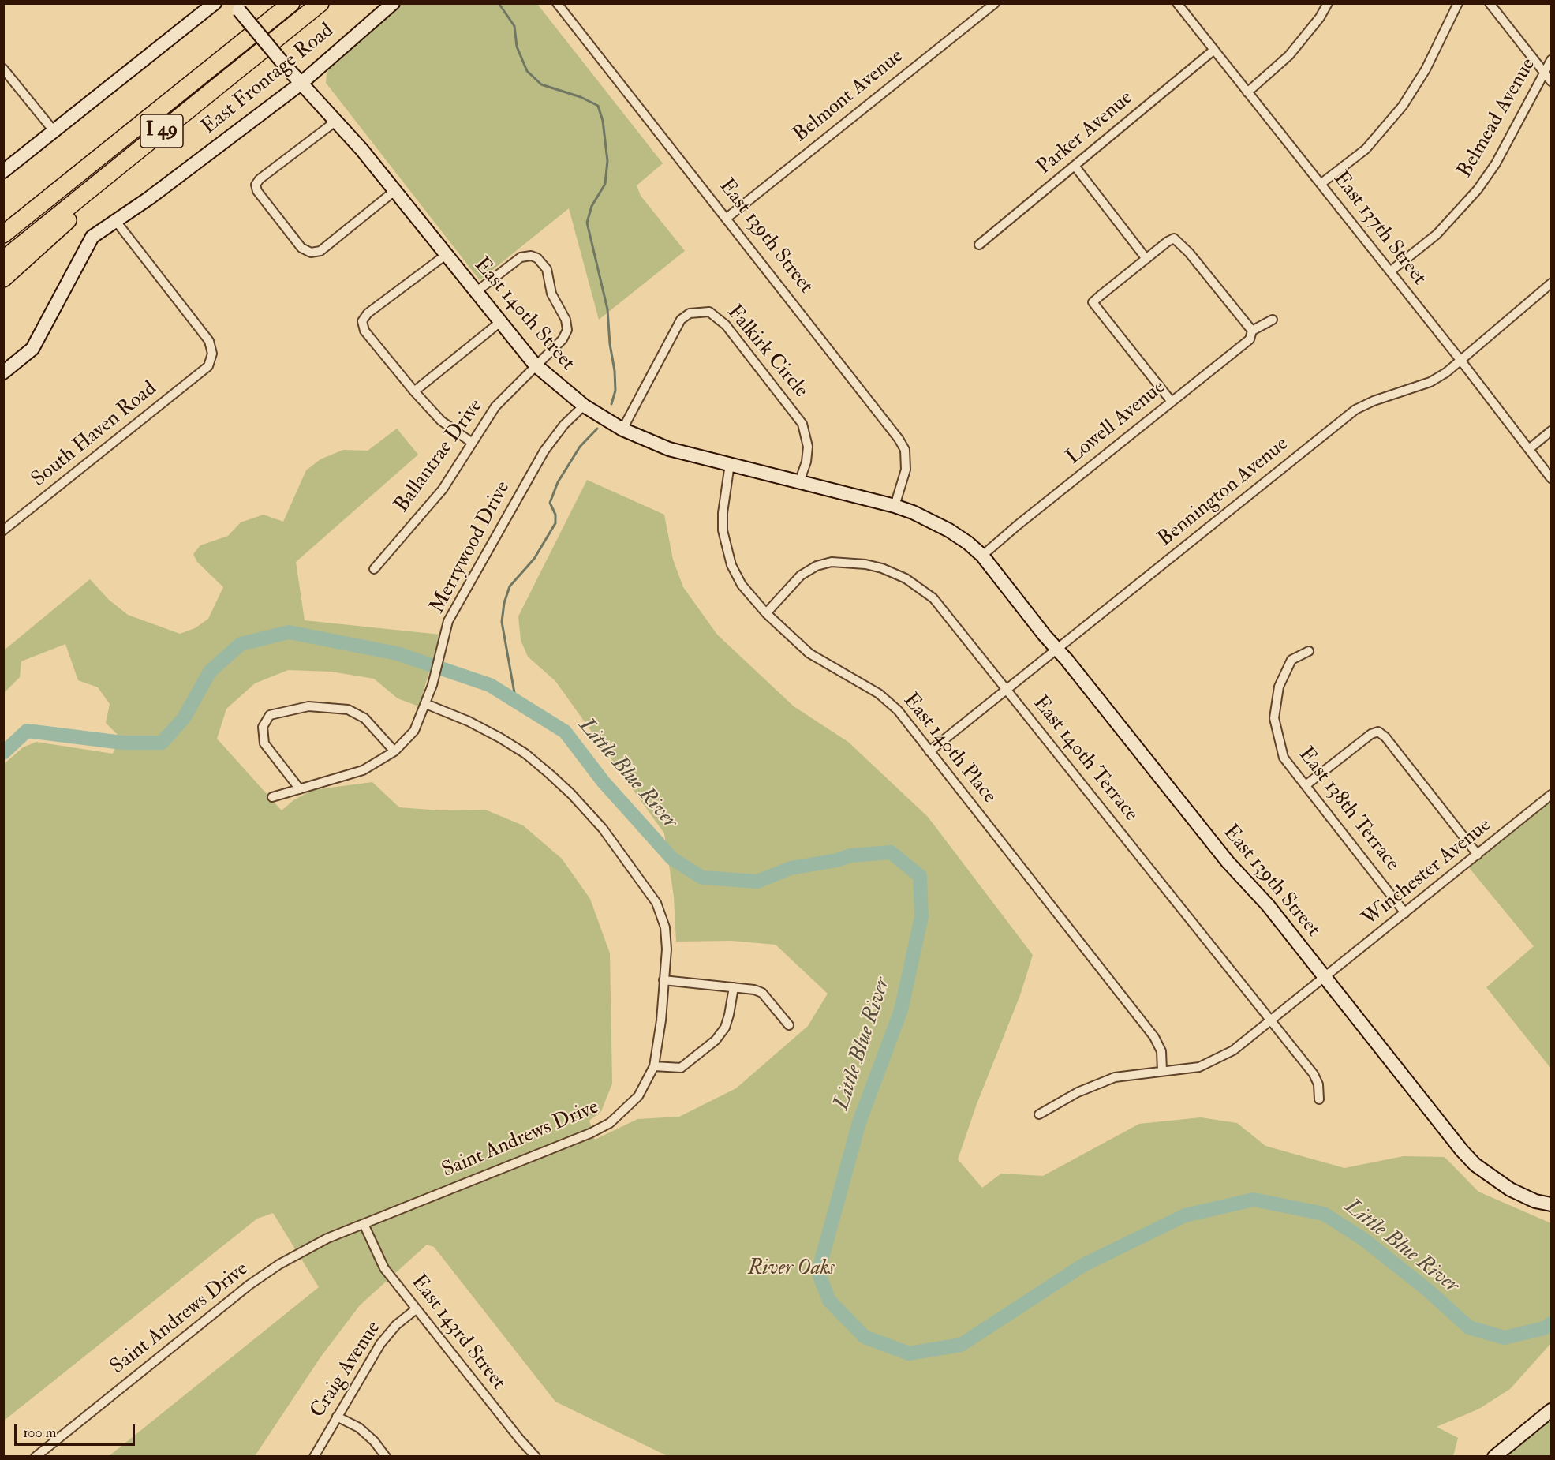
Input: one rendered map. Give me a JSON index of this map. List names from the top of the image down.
{
  "streets": {
    "highway": ["I 49"],
    "street": [
      "East Frontage Road",
      "Belmont Avenue",
      "Belmead Avenue",
      "Parker Avenue",
      "East 137th Street",
      "East 139th Street",
      "East 140th Street",
      "Falkirk Circle",
      "Lowell Avenue",
      "South Haven Road",
      "Ballantrae Drive",
      "Bennington Avenue",
      "Merrywood Drive",
      "East 140th Place",
      "East 140th Terrace",
      "East 138th Terrace",
      "Winchester Avenue",
      "Saint Andrews Drive",
      "East 143rd Street",
      "Craig Avenue"
    ]
  },
  "crossings": [
    ["East Frontage Road", "East 140th Street"],
    ["East Frontage Road", "South Haven Road"],
    ["Belmont Avenue", "East 139th Street"],
    ["Belmead Avenue", "East 137th Street"],
    ["Parker Avenue", "East 137th Street"],
    ["East 137th Street", "Bennington Avenue"],
    ["East 139th Street", "East 140th Street"],
    ["East 139th Street", "Lowell Avenue"],
    ["East 139th Street", "Bennington Avenue"],
    ["East 139th Street", "Winchester Avenue"],
    ["East 140th Street", "Falkirk Circle"],
    ["East 140th Street", "Lowell Avenue"],
    ["East 140th Street", "Ballantrae Drive"],
    ["East 140th Street", "Merrywood Drive"],
    ["East 140th Street", "East 140th Place"],
    ["Bennington Avenue", "East 140th Place"],
    ["Bennington Avenue", "East 140th Terrace"],
    ["Merrywood Drive", "Saint Andrews Drive"],
    ["East 140th Place", "East 140th Terrace"],
    ["East 140th Place", "Winchester Avenue"],
    ["East 140th Terrace", "Winchester Avenue"],
    ["East 138th Terrace", "Winchester Avenue"],
    ["Saint Andrews Drive", "East 143rd Street"],
    ["East 143rd Street", "Craig Avenue"]
  ],
  "water": ["Little Blue River"],
  "parks": ["River Oaks"],
  "scale_bar": "100 m"
}
